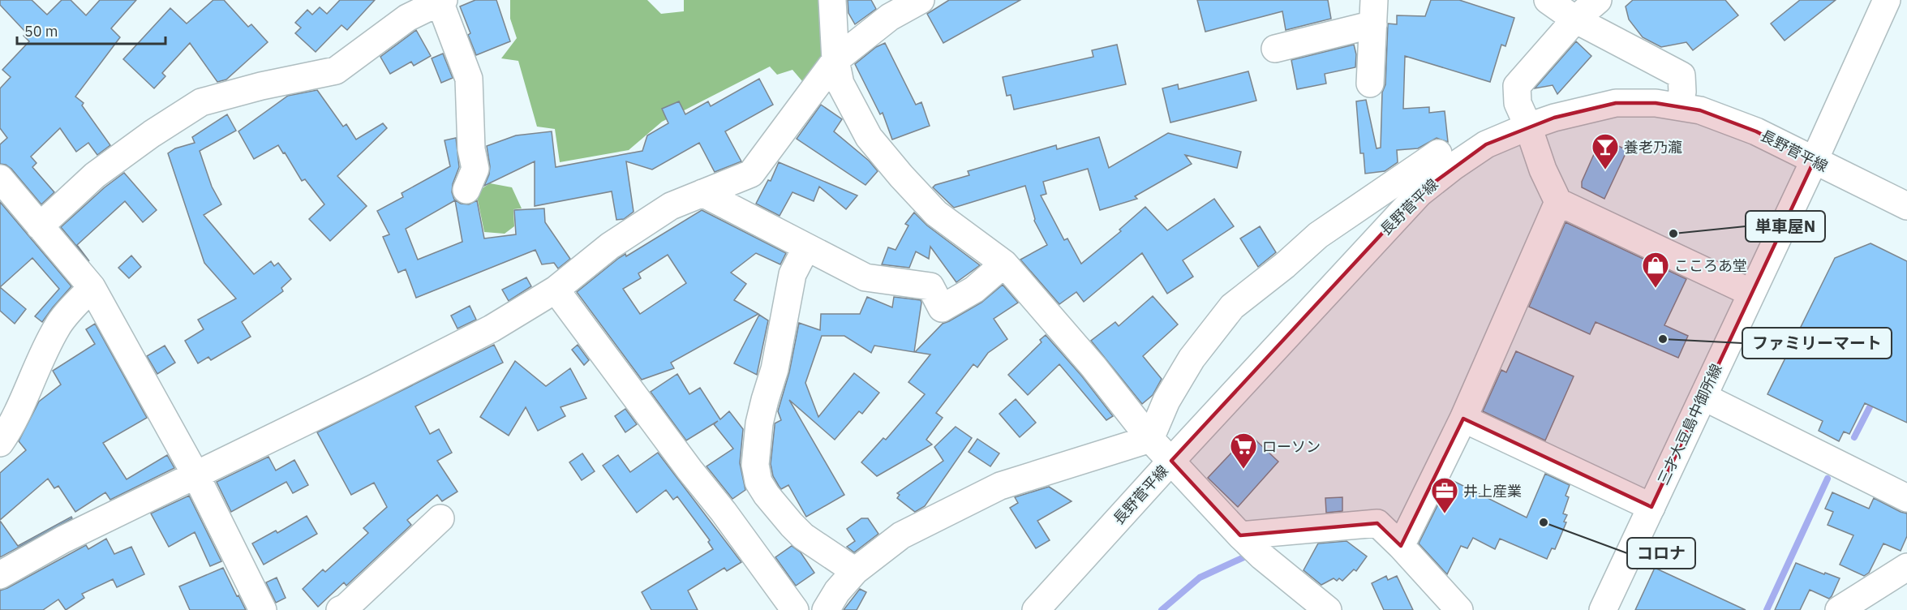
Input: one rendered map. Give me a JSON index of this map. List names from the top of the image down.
{
  "streets": {
    "street": ["長野菅平線", "三才大豆島中御所線"]
  },
  "crossings": [
    ["長野菅平線", "三才大豆島中御所線"]
  ],
  "places": {
    "bar": ["養老乃瀧"],
    "other": ["単車屋N", "ファミリーマート", "コロナ"],
    "shop": ["こころあ堂"],
    "supermarket": ["ローソン"],
    "office": ["井上産業"]
  },
  "scale_bar": "50 m"
}
